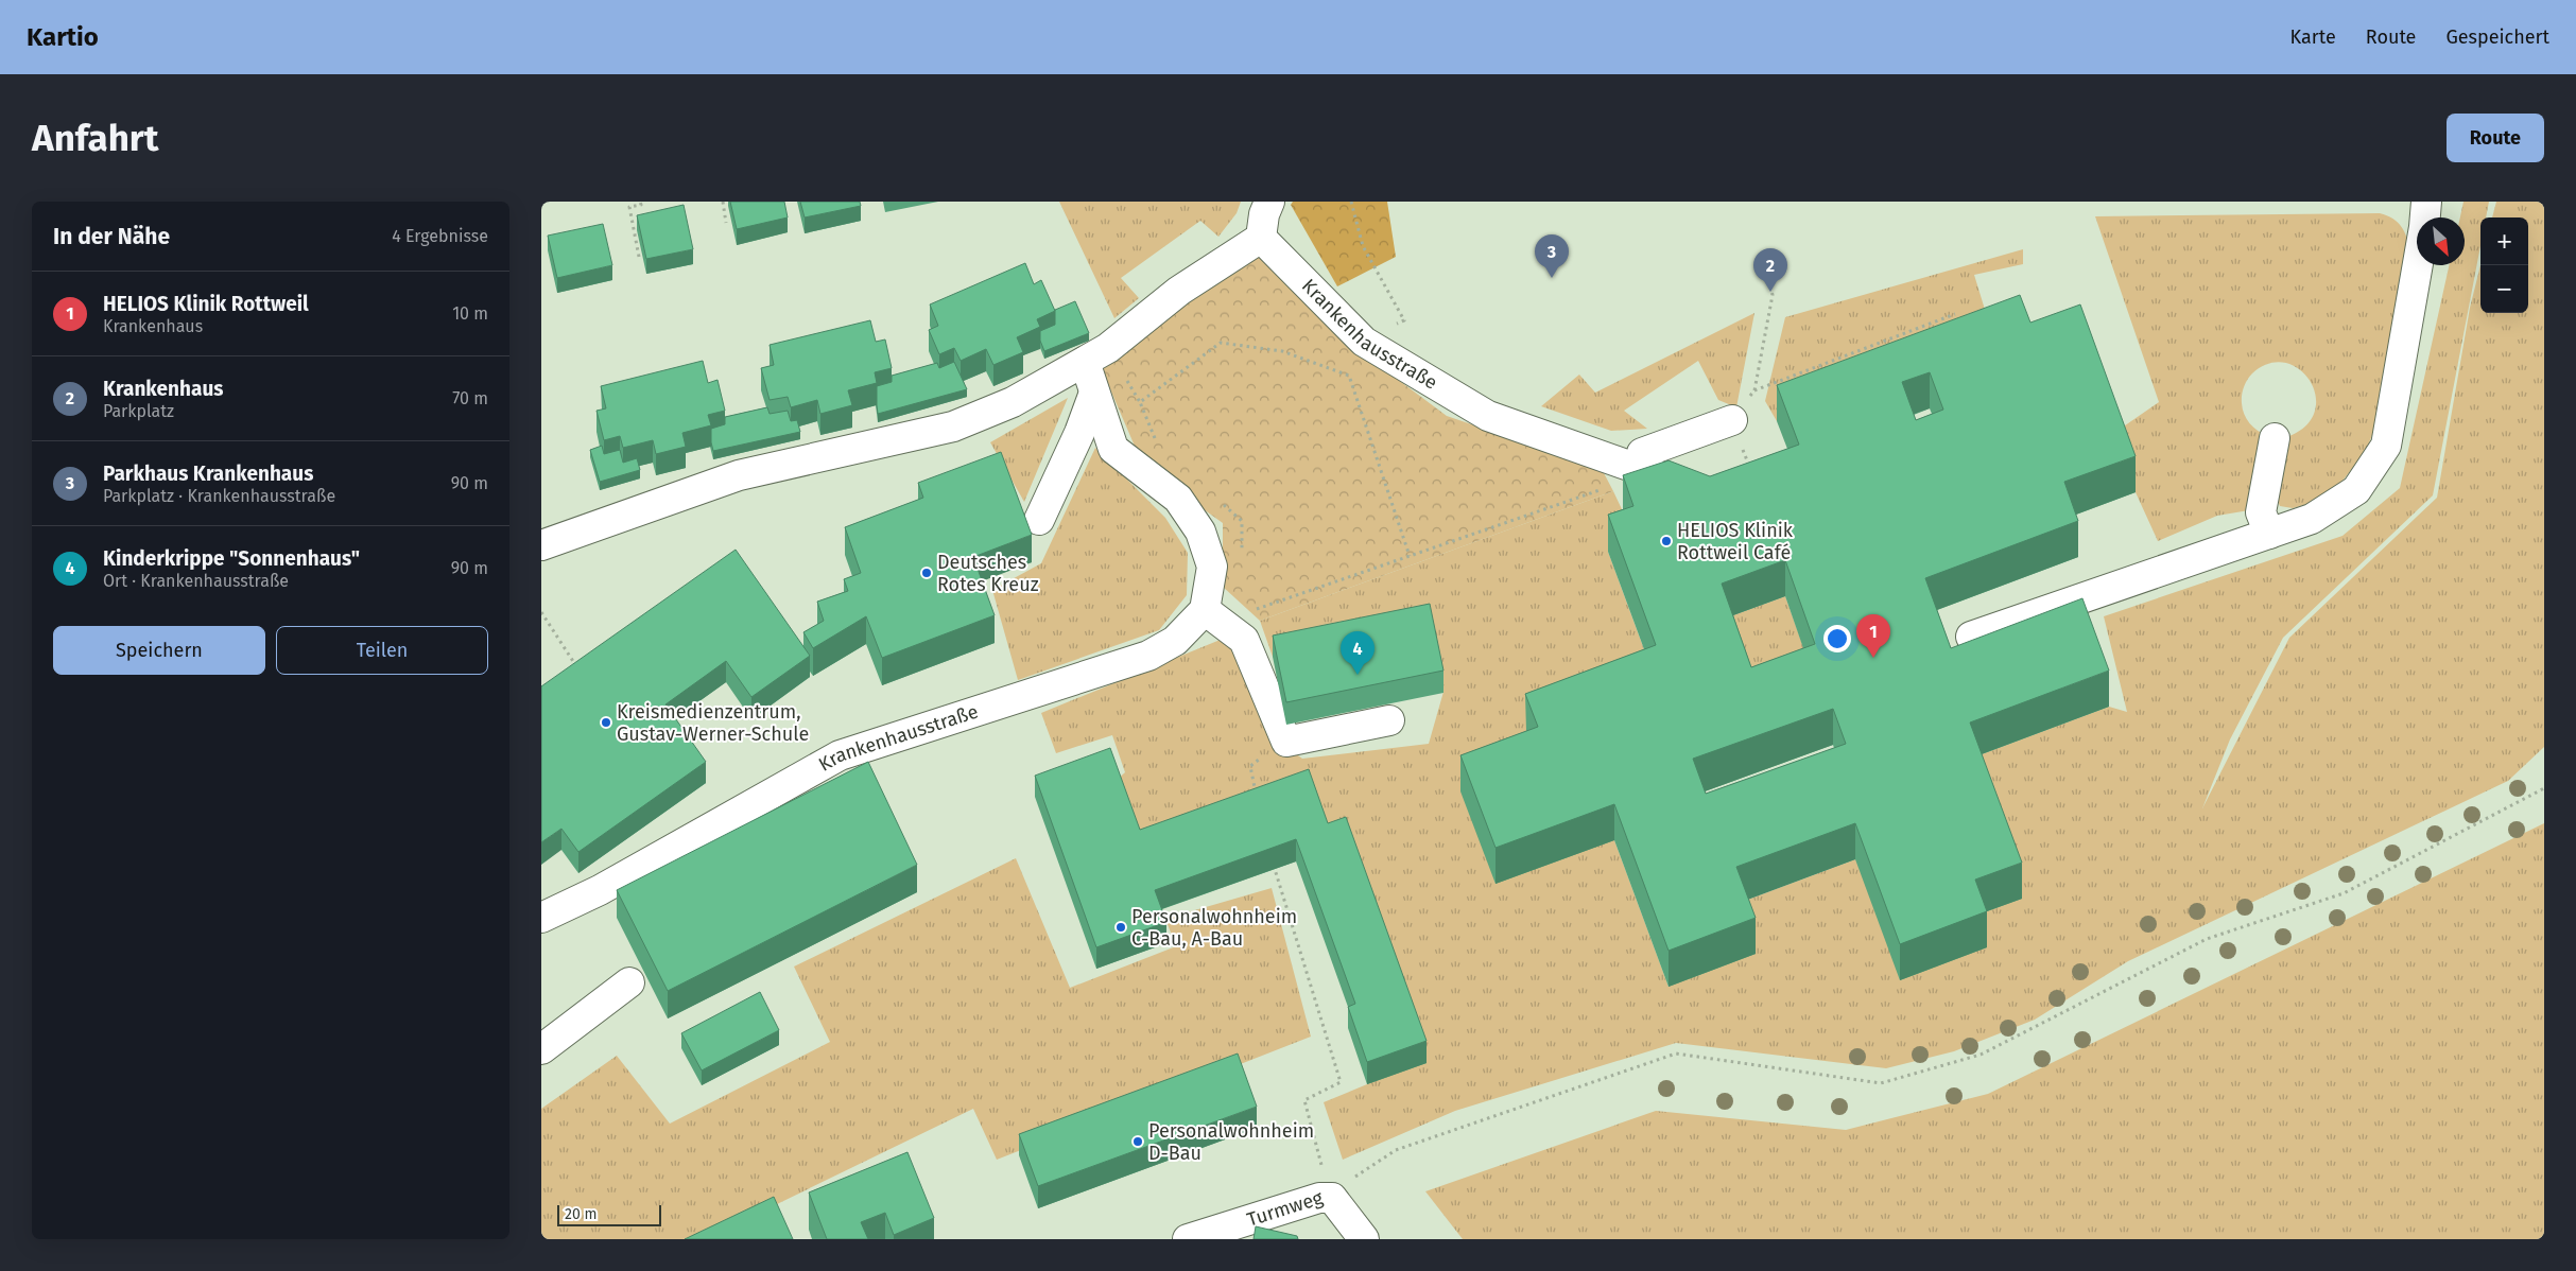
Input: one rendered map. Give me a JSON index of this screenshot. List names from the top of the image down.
{
  "streets": {
    "street": ["Krankenhausstraße", "Turmweg"]
  },
  "places": [
    "HELIOS Klinik Rottweil Café",
    "Deutsches Rotes Kreuz",
    "Kreismedienzentrum, Gustav-Werner-Schule",
    "Personalwohnheim C-Bau, A-Bau",
    "Personalwohnheim D-Bau"
  ],
  "scale_bar": "20 m",
  "north": "bottom right",
  "page": {
    "header": "Kartio",
    "nav": ["Karte", "Route", "Gespeichert"],
    "buttons": [
      "Route",
      ["Speichern", "Teilen"]
    ],
    "title": "Anfahrt",
    "heading": ["In der Nähe", "4 Ergebnisse"],
    "map_buttons": ["+", "−"],
    "pins": [
      "3",
      "2",
      "1",
      "4"
    ],
    "list": [
      {
        "mark": "1",
        "name": "HELIOS Klinik Rottweil",
        "note": "Krankenhaus",
        "value": "10 m"
      },
      {
        "mark": "2",
        "name": "Krankenhaus",
        "note": "Parkplatz",
        "value": "70 m"
      },
      {
        "mark": "3",
        "name": "Parkhaus Krankenhaus",
        "note": "Parkplatz · Krankenhausstraße",
        "value": "90 m"
      },
      {
        "mark": "4",
        "name": "Kinderkrippe \"Sonnenhaus\"",
        "note": "Ort · Krankenhausstraße",
        "value": "90 m"
      }
    ],
    "scale": "20 m"
  }
}
